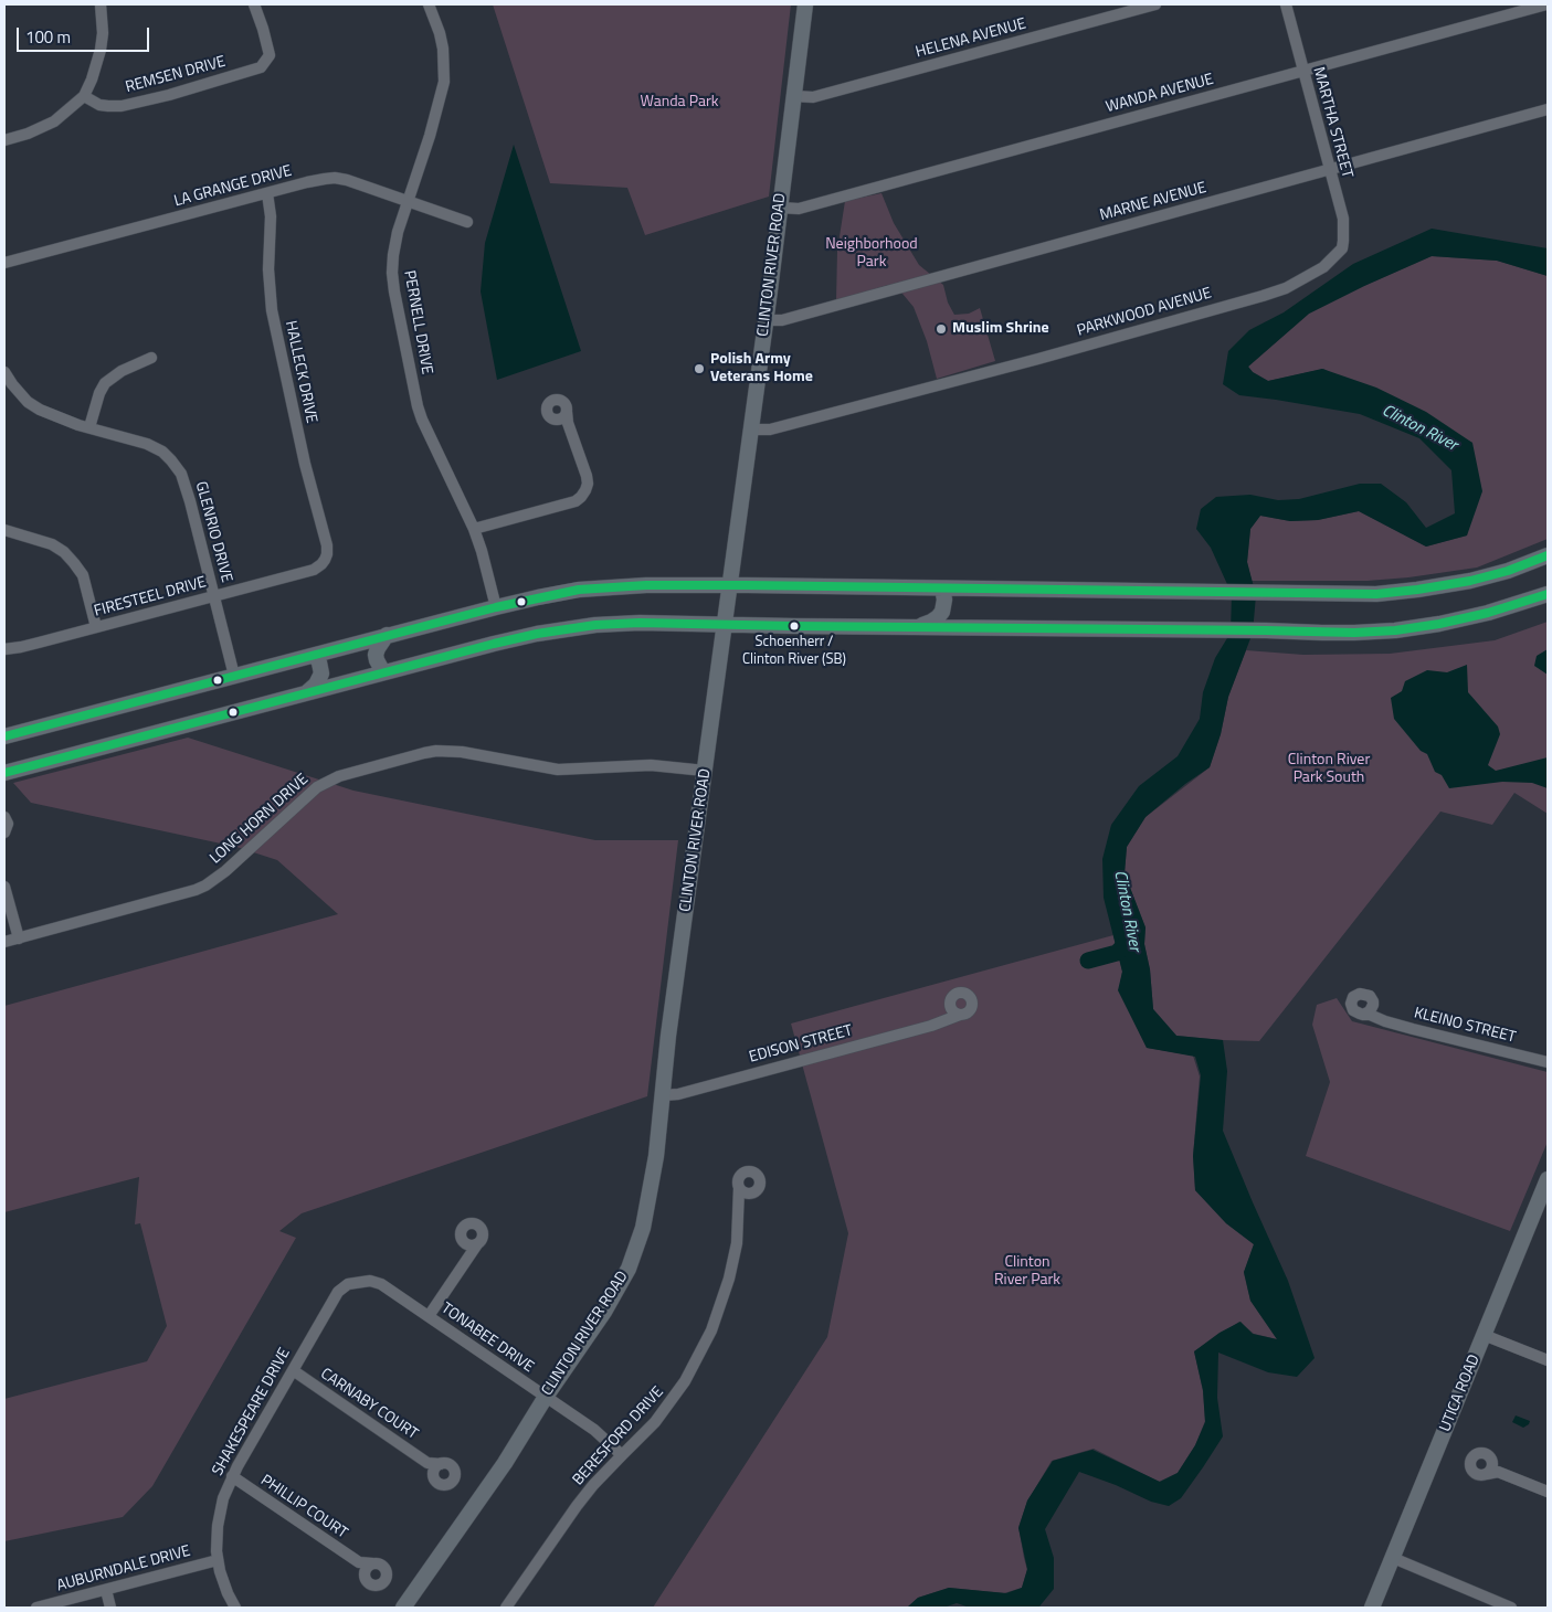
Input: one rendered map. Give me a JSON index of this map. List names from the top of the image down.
{
  "streets": {
    "main road": ["CLINTON RIVER ROAD", "UTICA ROAD"],
    "street": [
      "HELENA AVENUE",
      "REMSEN DRIVE",
      "WANDA AVENUE",
      "MARTHA STREET",
      "LA GRANGE DRIVE",
      "MARNE AVENUE",
      "PARKWOOD AVENUE",
      "PERNELL DRIVE",
      "HALLECK DRIVE",
      "GLENRIO DRIVE",
      "FIRESTEEL DRIVE",
      "LONG HORN DRIVE",
      "KLEINO STREET",
      "EDISON STREET",
      "TONABEE DRIVE",
      "CARNABY COURT",
      "SHAKESPEARE DRIVE",
      "BERESFORD DRIVE",
      "PHILLIP COURT",
      "AUBURNDALE DRIVE"
    ]
  },
  "crossings": [
    ["HELENA AVENUE", "CLINTON RIVER ROAD"],
    ["WANDA AVENUE", "MARTHA STREET"],
    ["WANDA AVENUE", "CLINTON RIVER ROAD"],
    ["MARTHA STREET", "MARNE AVENUE"],
    ["MARTHA STREET", "PARKWOOD AVENUE"],
    ["LA GRANGE DRIVE", "PERNELL DRIVE"],
    ["LA GRANGE DRIVE", "HALLECK DRIVE"],
    ["MARNE AVENUE", "CLINTON RIVER ROAD"],
    ["CLINTON RIVER ROAD", "PARKWOOD AVENUE"],
    ["CLINTON RIVER ROAD", "LONG HORN DRIVE"],
    ["CLINTON RIVER ROAD", "EDISON STREET"],
    ["CLINTON RIVER ROAD", "TONABEE DRIVE"],
    ["HALLECK DRIVE", "FIRESTEEL DRIVE"],
    ["GLENRIO DRIVE", "FIRESTEEL DRIVE"],
    ["TONABEE DRIVE", "SHAKESPEARE DRIVE"],
    ["TONABEE DRIVE", "BERESFORD DRIVE"],
    ["CARNABY COURT", "SHAKESPEARE DRIVE"],
    ["SHAKESPEARE DRIVE", "PHILLIP COURT"],
    ["SHAKESPEARE DRIVE", "AUBURNDALE DRIVE"]
  ],
  "water": ["Clinton River"],
  "parks": [
    "Wanda Park",
    "Neighborhood Park",
    "Clinton River Park South",
    "Clinton River Park"
  ],
  "places": ["Muslim Shrine", "Polish Army Veterans Home", "Schoenherr / Clinton River (SB)"],
  "scale_bar": "100 m"
}
